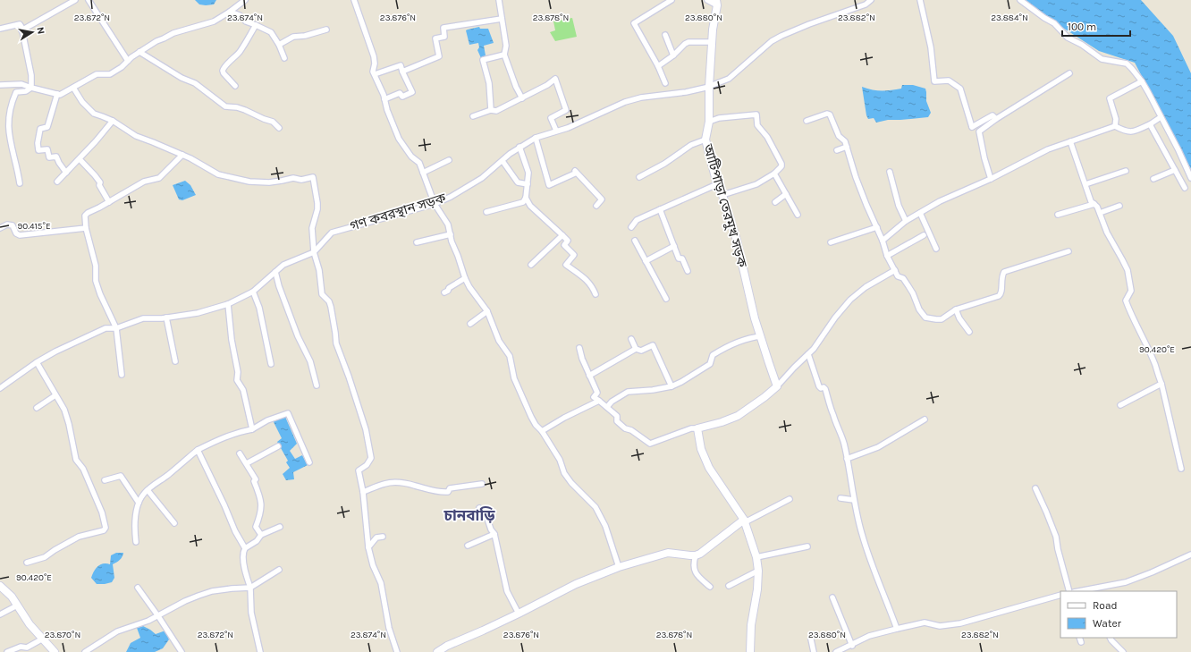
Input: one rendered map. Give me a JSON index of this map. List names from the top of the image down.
{
  "streets": {
    "main road": ["আটিপাড়া তেরমুখ সড়ক"],
    "street": ["গণ কবরস্থান সড়ক"]
  },
  "crossings": [
    ["আটিপাড়া তেরমুখ সড়ক", "গণ কবরস্থান সড়ক"]
  ],
  "districts": ["চানবাড়ি"],
  "legend": ["Road", "Water"],
  "scale_bar": "100 m",
  "north": "right",
  "coordinates": [
    "23.872°N",
    "23.874°N",
    "23.876°N",
    "23.878°N",
    "23.880°N",
    "23.882°N",
    "23.884°N",
    "90.415°E",
    "90.420°E",
    "23.870°N"
  ]
}
